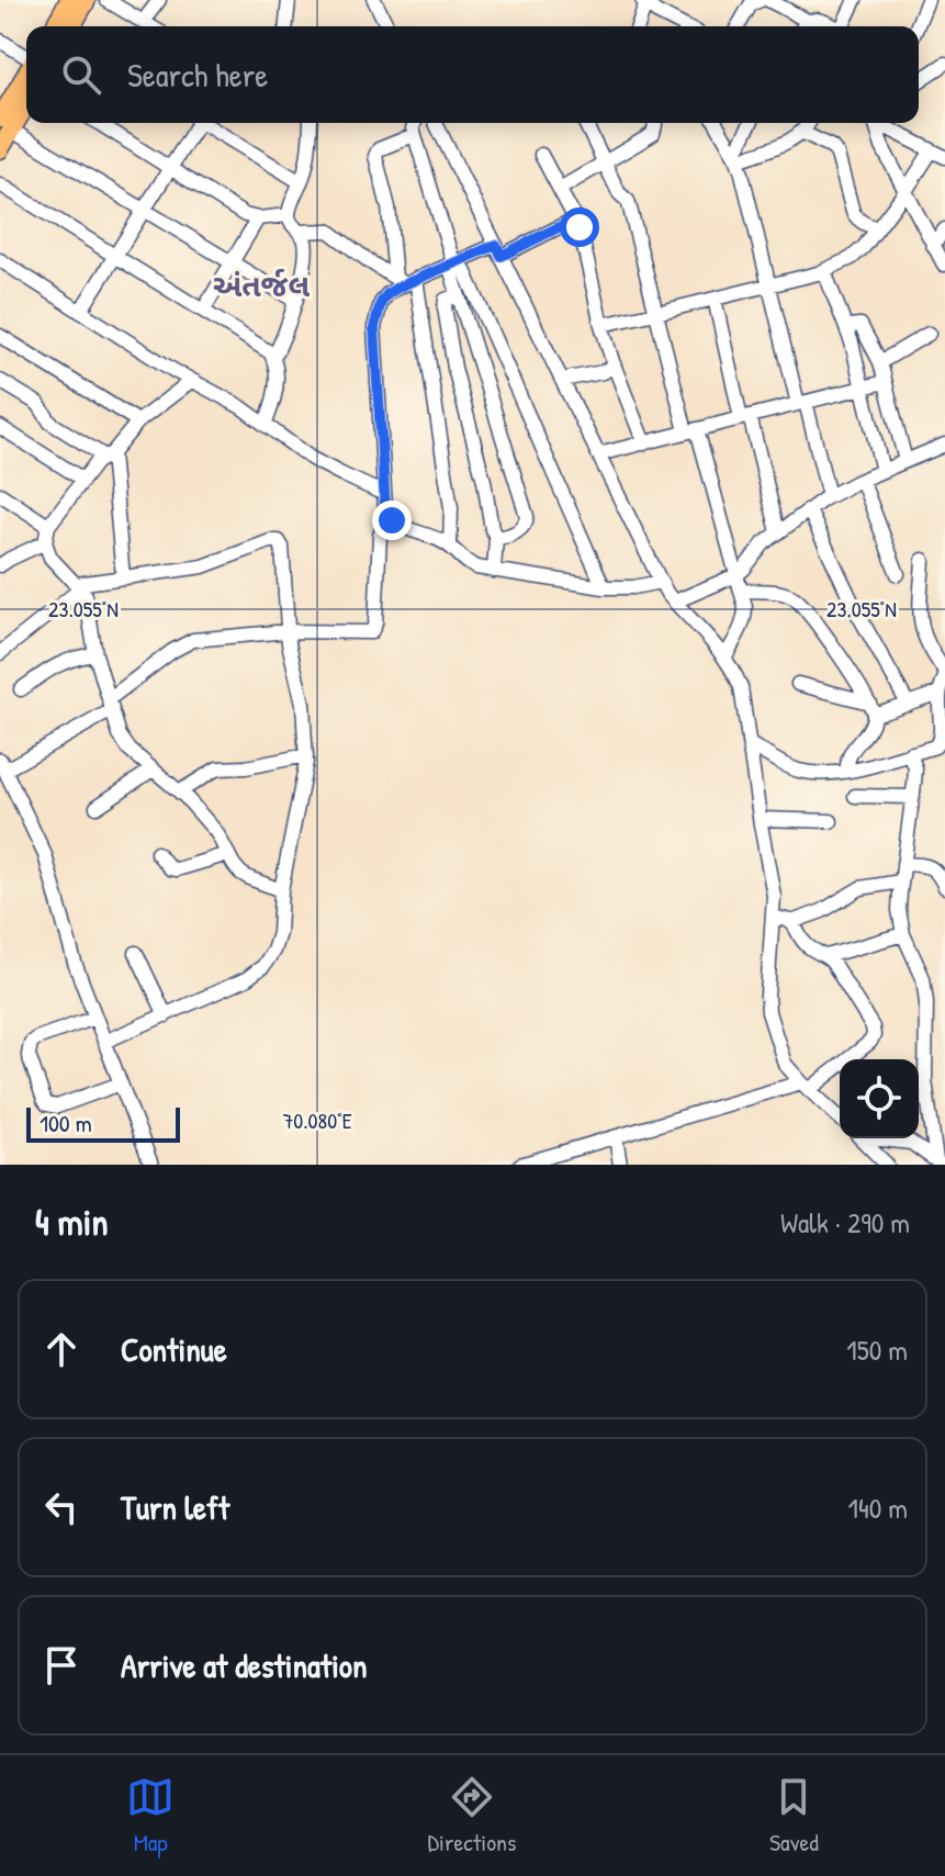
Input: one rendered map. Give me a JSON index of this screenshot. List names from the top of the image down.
{
  "districts": ["અંતર્જલ"],
  "scale_bar": "100 m",
  "page": {
    "search": "Search here",
    "scale": "100 m",
    "heading": ["4 min", "Walk · 290 m"],
    "list": [
      ["Continue", "150 m"],
      ["Turn left", "140 m"],
      "Arrive at destination"
    ],
    "nav": ["Map", "Directions", "Saved"]
  },
  "coordinates": ["23.055°N", "70.080°E"]
}
